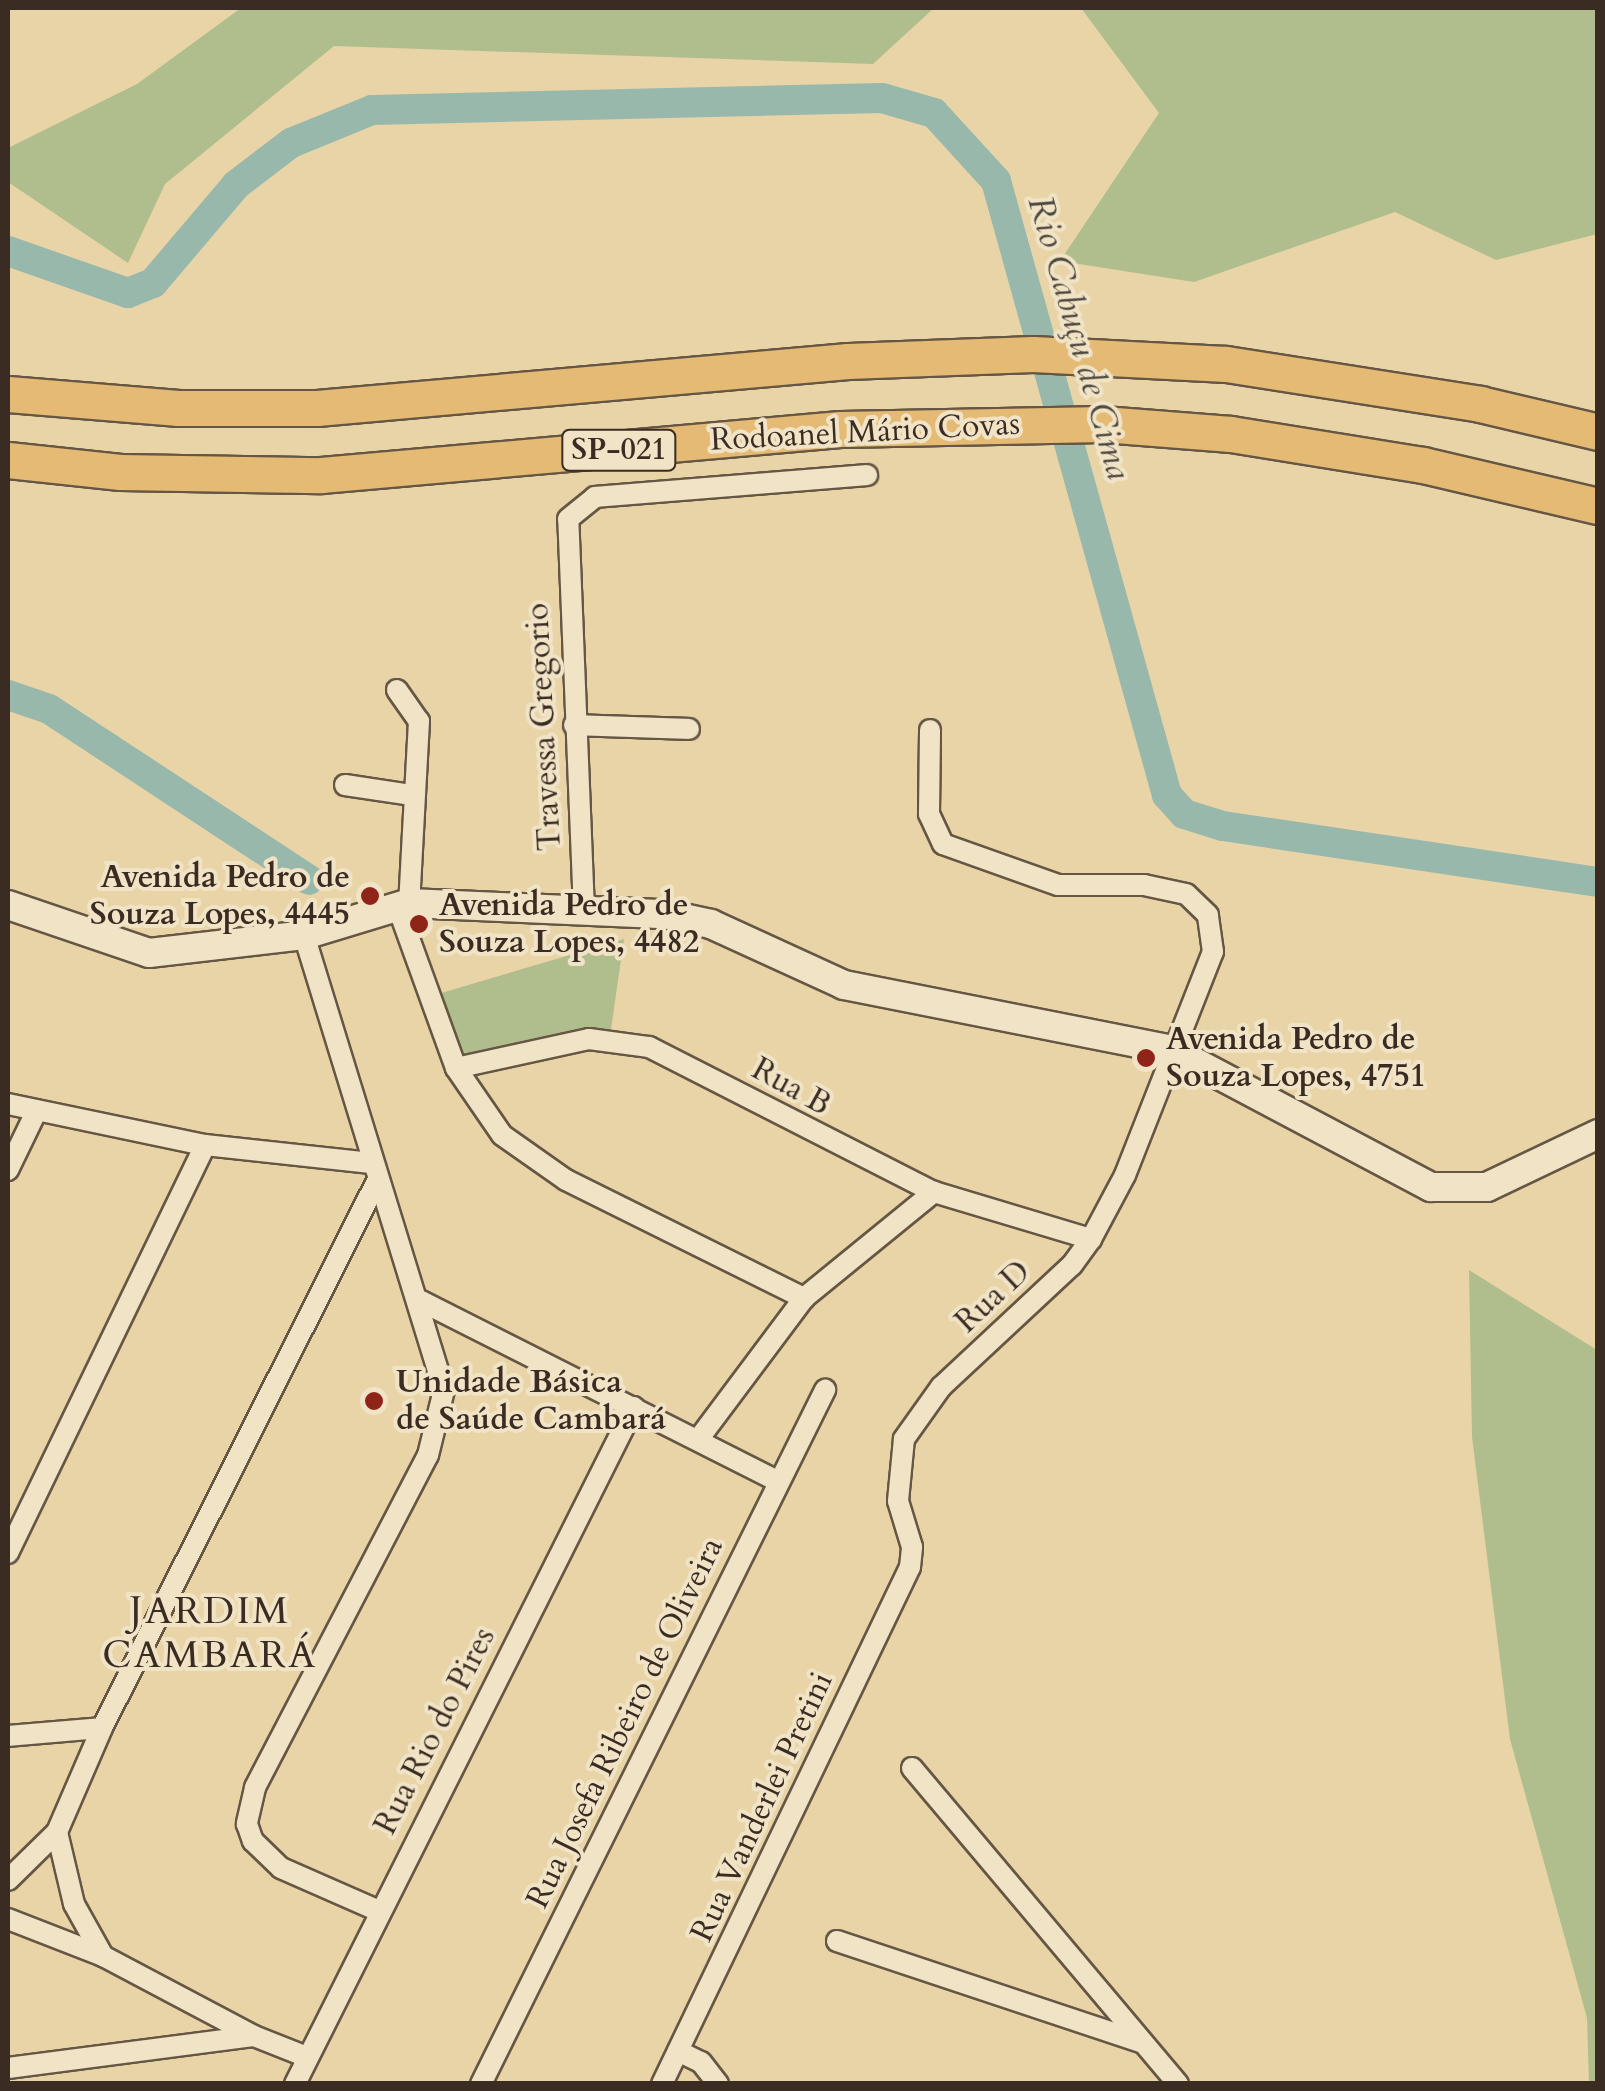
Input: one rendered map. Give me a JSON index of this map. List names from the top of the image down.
{
  "streets": {
    "highway": ["Rodoanel Mário Covas", "SP-021"],
    "street": [
      "Travessa Gregorio",
      "Rua B",
      "Rua D",
      "Rua Josefa Ribeiro de Oliveira",
      "Rua Rio do Pires",
      "Rua Vanderlei Pretini"
    ]
  },
  "crossings": [
    ["Rua B", "Rua D"],
    ["Rua D", "Rua Vanderlei Pretini"]
  ],
  "districts": ["JARDIM CAMBARÁ"],
  "water": ["Rio Cabuçu de Cima"],
  "places": [
    "Avenida Pedro de Souza Lopes, 4445",
    "Avenida Pedro de Souza Lopes, 4482",
    "Avenida Pedro de Souza Lopes, 4751",
    "Unidade Básica de Saúde Cambará"
  ]
}
